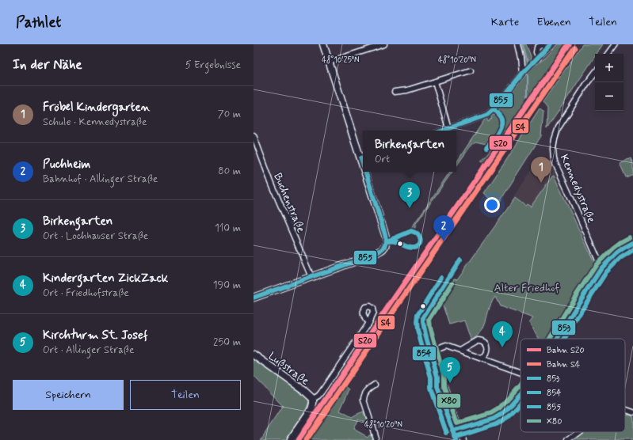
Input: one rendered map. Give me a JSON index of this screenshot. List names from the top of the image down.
{
  "streets": {
    "street": ["Kennedystraße", "Buchenstraße", "Lußstraße"]
  },
  "parks": ["Alter Friedhof"],
  "lines": [
    "rail line S20",
    "transit line 855",
    "rail line S4",
    "transit line X80",
    "transit line 853",
    "transit line 854"
  ],
  "legend": [
    "Bahn S20",
    "Bahn S4",
    "853",
    "854",
    "855",
    "X80"
  ],
  "page": {
    "header": "Pathlet",
    "nav": ["Karte", "Ebenen", "Teilen"],
    "heading": ["In der Nähe", "5 Ergebnisse"],
    "map_buttons": ["+", "−"],
    "list": [
      {
        "mark": "1",
        "name": "Fröbel Kindergarten",
        "note": "Schule · Kennedystraße",
        "value": "70 m"
      },
      {
        "mark": "2",
        "name": "Puchheim",
        "note": "Bahnhof · Allinger Straße",
        "value": "80 m"
      },
      {
        "mark": "3",
        "name": "Birkengarten",
        "note": "Ort · Lochhauser Straße",
        "value": "110 m"
      },
      {
        "mark": "4",
        "name": "Kindergarten ZickZack",
        "note": "Ort · Friedhofstraße",
        "value": "190 m"
      },
      {
        "mark": "5",
        "name": "Kirchturm St. Josef",
        "note": "Ort · Allinger Straße",
        "value": "250 m"
      }
    ],
    "popup": ["Birkengarten", "Ort"],
    "pins": [
      "1",
      "3",
      "2",
      "4",
      "5"
    ],
    "buttons": ["Speichern", "Teilen"]
  },
  "coordinates": ["48°10'25\"N", "48°10'20\"N"]
}
